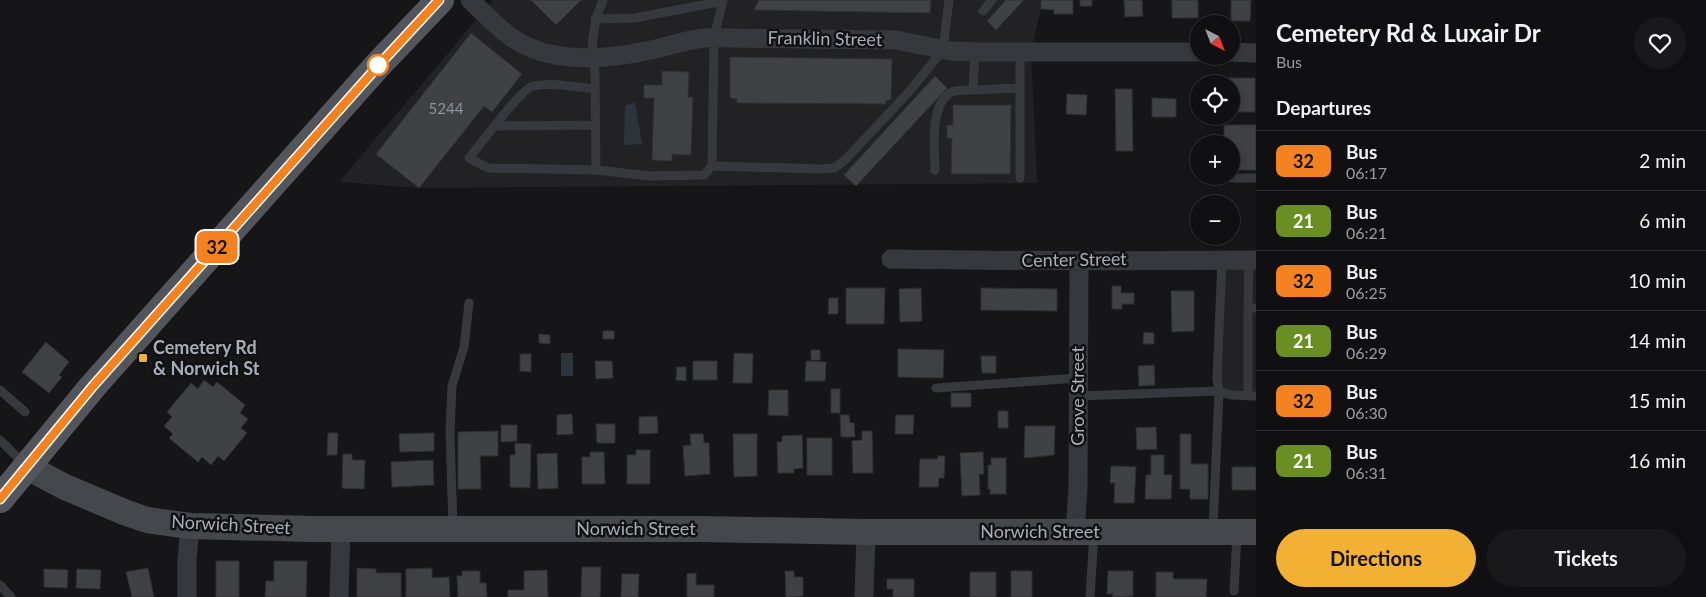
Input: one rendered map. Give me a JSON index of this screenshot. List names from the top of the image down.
{
  "streets": {
    "main road": ["Norwich Street"],
    "street": ["Franklin Street", "Center Street", "Grove Street"]
  },
  "crossings": [
    ["Center Street", "Grove Street"],
    ["Grove Street", "Norwich Street"]
  ],
  "places": {
    "transit": ["Cemetery Rd & Norwich St"]
  },
  "lines": ["bus line 32"],
  "house_numbers": ["5244"],
  "north": "bottom right",
  "page": {
    "on_map": "32",
    "heading": [
      ["Cemetery Rd & Luxair Dr", "Bus"],
      "Departures"
    ],
    "map_buttons": ["+", "−"],
    "list": [
      {
        "mark": "32",
        "name": "Bus",
        "note": "06:17",
        "value": "2 min"
      },
      {
        "mark": "21",
        "name": "Bus",
        "note": "06:21",
        "value": "6 min"
      },
      {
        "mark": "32",
        "name": "Bus",
        "note": "06:25",
        "value": "10 min"
      },
      {
        "mark": "21",
        "name": "Bus",
        "note": "06:29",
        "value": "14 min"
      },
      {
        "mark": "32",
        "name": "Bus",
        "note": "06:30",
        "value": "15 min"
      },
      {
        "mark": "21",
        "name": "Bus",
        "note": "06:31",
        "value": "16 min"
      }
    ],
    "buttons": ["Directions", "Tickets"]
  }
}
